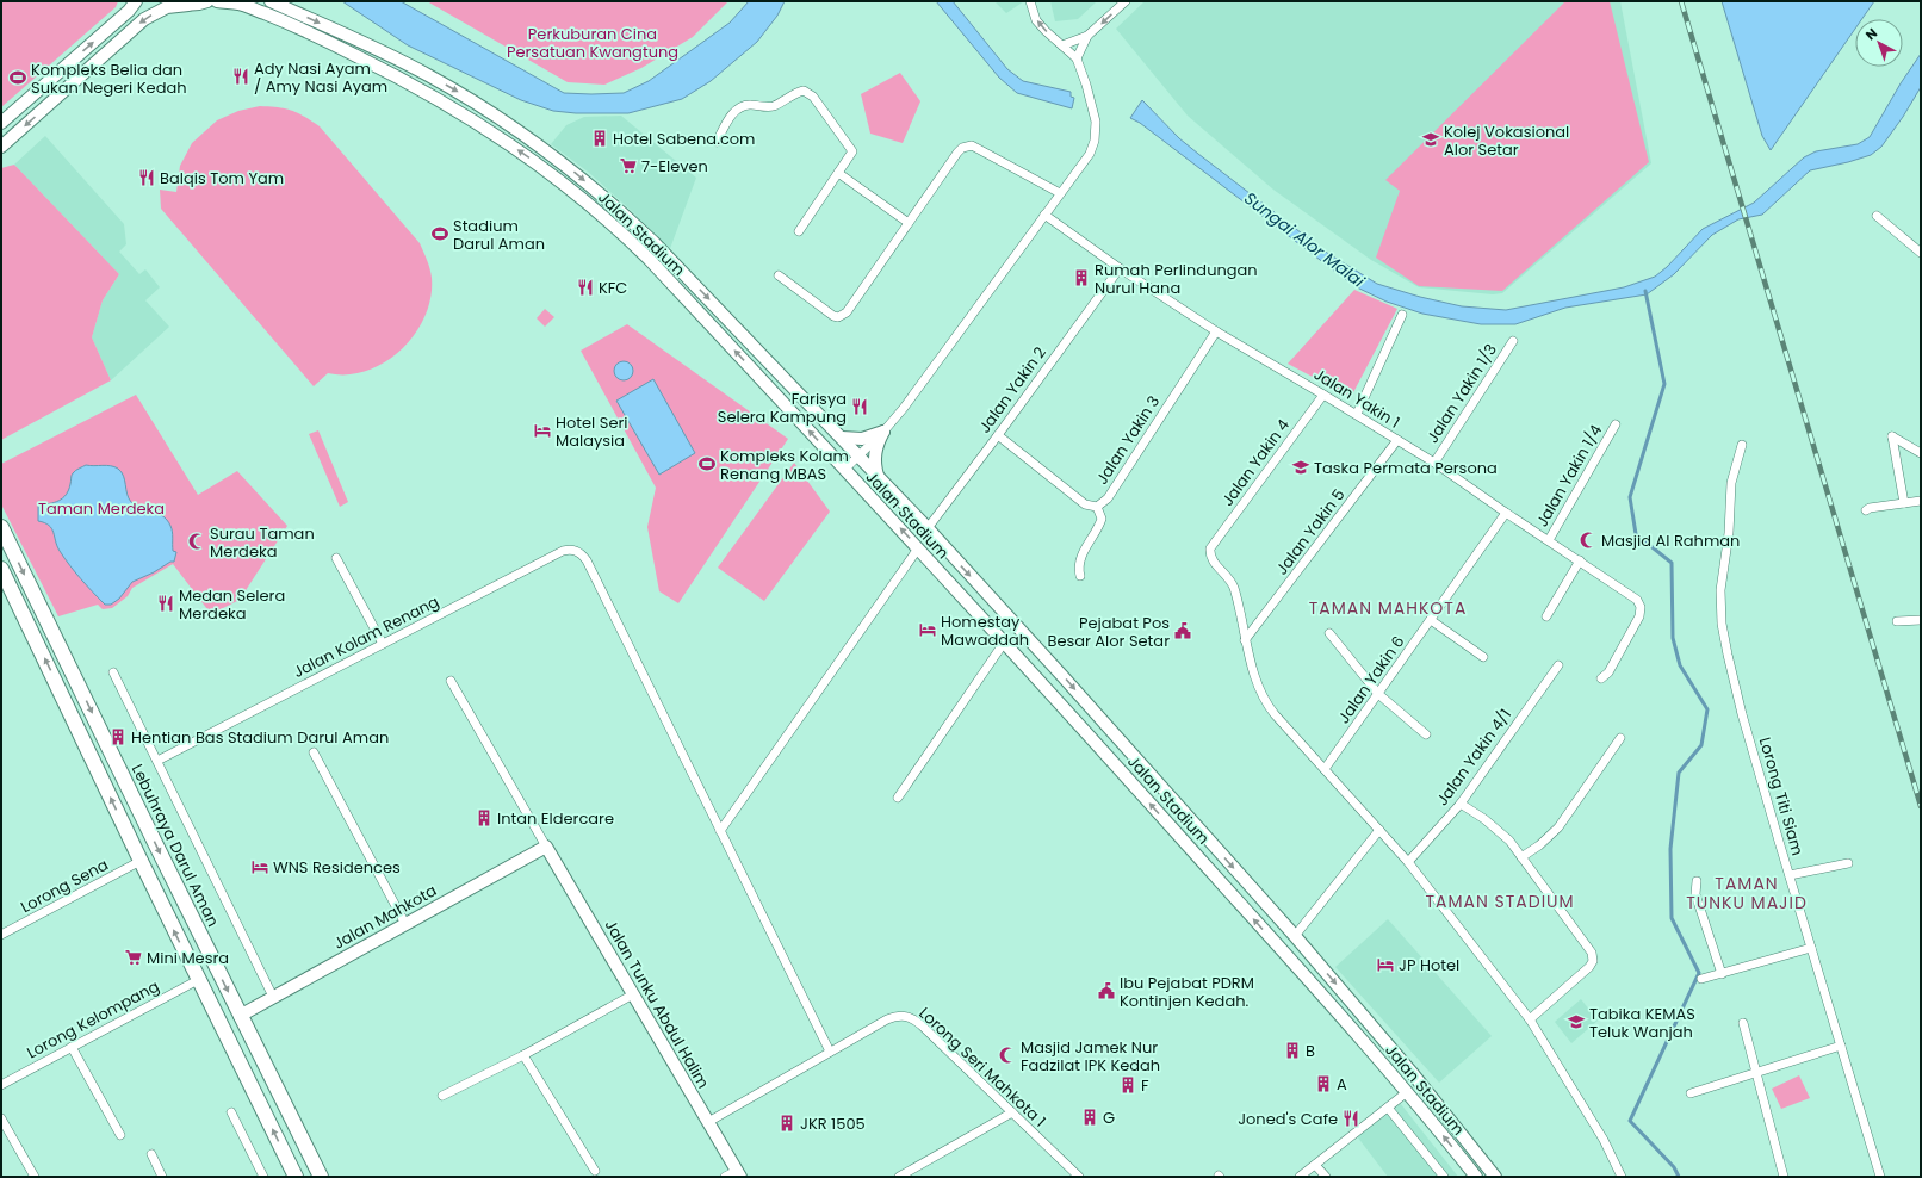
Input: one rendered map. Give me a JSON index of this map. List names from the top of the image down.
{
  "streets": {
    "main road": [
      "Jalan Stadium",
      "Lebuhraya Darul Aman",
      "Jalan Mahkota",
      "Jalan Tunku Abdul Halim"
    ],
    "street": [
      "Jalan Yakin 2",
      "Jalan Yakin 1/3",
      "Jalan Yakin 1",
      "Jalan Yakin 3",
      "Jalan Yakin 4",
      "Jalan Yakin 1/4",
      "Jalan Yakin 5",
      "Jalan Kolam Renang",
      "Jalan Yakin 6",
      "Jalan Yakin 4/1",
      "Lorong Titi Siam",
      "Lorong Sena",
      "Lorong Kelompang",
      "Lorong Seri Mahkota 1"
    ]
  },
  "crossings": [
    ["Jalan Stadium", "Jalan Yakin 2"],
    ["Jalan Yakin 2", "Jalan Yakin 1"],
    ["Jalan Yakin 2", "Jalan Yakin 3"],
    ["Jalan Yakin 1/3", "Jalan Yakin 1"],
    ["Jalan Yakin 1", "Jalan Yakin 3"],
    ["Jalan Yakin 1", "Jalan Yakin 4"],
    ["Jalan Yakin 1", "Jalan Yakin 1/4"],
    ["Jalan Yakin 1", "Jalan Yakin 5"],
    ["Jalan Yakin 1", "Jalan Yakin 6"],
    ["Jalan Yakin 4", "Jalan Yakin 5"],
    ["Lebuhraya Darul Aman", "Jalan Mahkota"],
    ["Jalan Mahkota", "Jalan Tunku Abdul Halim"],
    ["Jalan Tunku Abdul Halim", "Lorong Seri Mahkota 1"]
  ],
  "districts": ["TAMAN MAHKOTA", "TAMAN TUNKU MAJID", "TAMAN STADIUM"],
  "water": ["Sungai Alor Malai"],
  "parks": ["Perkuburan Cina Persatuan Kwangtung", "Taman Merdeka"],
  "places": {
    "restaurant": [
      "Ady Nasi Ayam / Amy Nasi Ayam",
      "Balqis Tom Yam",
      "KFC",
      "Farisya Selera Kampung",
      "Medan Selera Merdeka",
      "Joned's Cafe"
    ],
    "sports": ["Kompleks Belia dan Sukan Negeri Kedah", "Stadium Darul Aman", "Kompleks Kolam Renang MBAS"],
    "building": [
      "Hotel Sabena.com",
      "Rumah Perlindungan Nurul Hana",
      "Hentian Bas Stadium Darul Aman",
      "Intan Eldercare",
      "B",
      "A",
      "F",
      "G",
      "JKR 1505"
    ],
    "school or university": ["Kolej Vokasional Alor Setar", "Taska Permata Persona", "Tabika KEMAS Teluk Wanjah"],
    "supermarket": ["7-Eleven", "Mini Mesra"],
    "hotel": [
      "Hotel Seri Malaysia",
      "Homestay Mawaddah",
      "WNS Residences",
      "JP Hotel"
    ],
    "mosque": ["Masjid Al Rahman", "Surau Taman Merdeka", "Masjid Jamek Nur Fadzilat IPK Kedah"],
    "public building": ["Pejabat Pos Besar Alor Setar", "Ibu Pejabat PDRM Kontinjen Kedah."]
  },
  "north": "top left"
}
